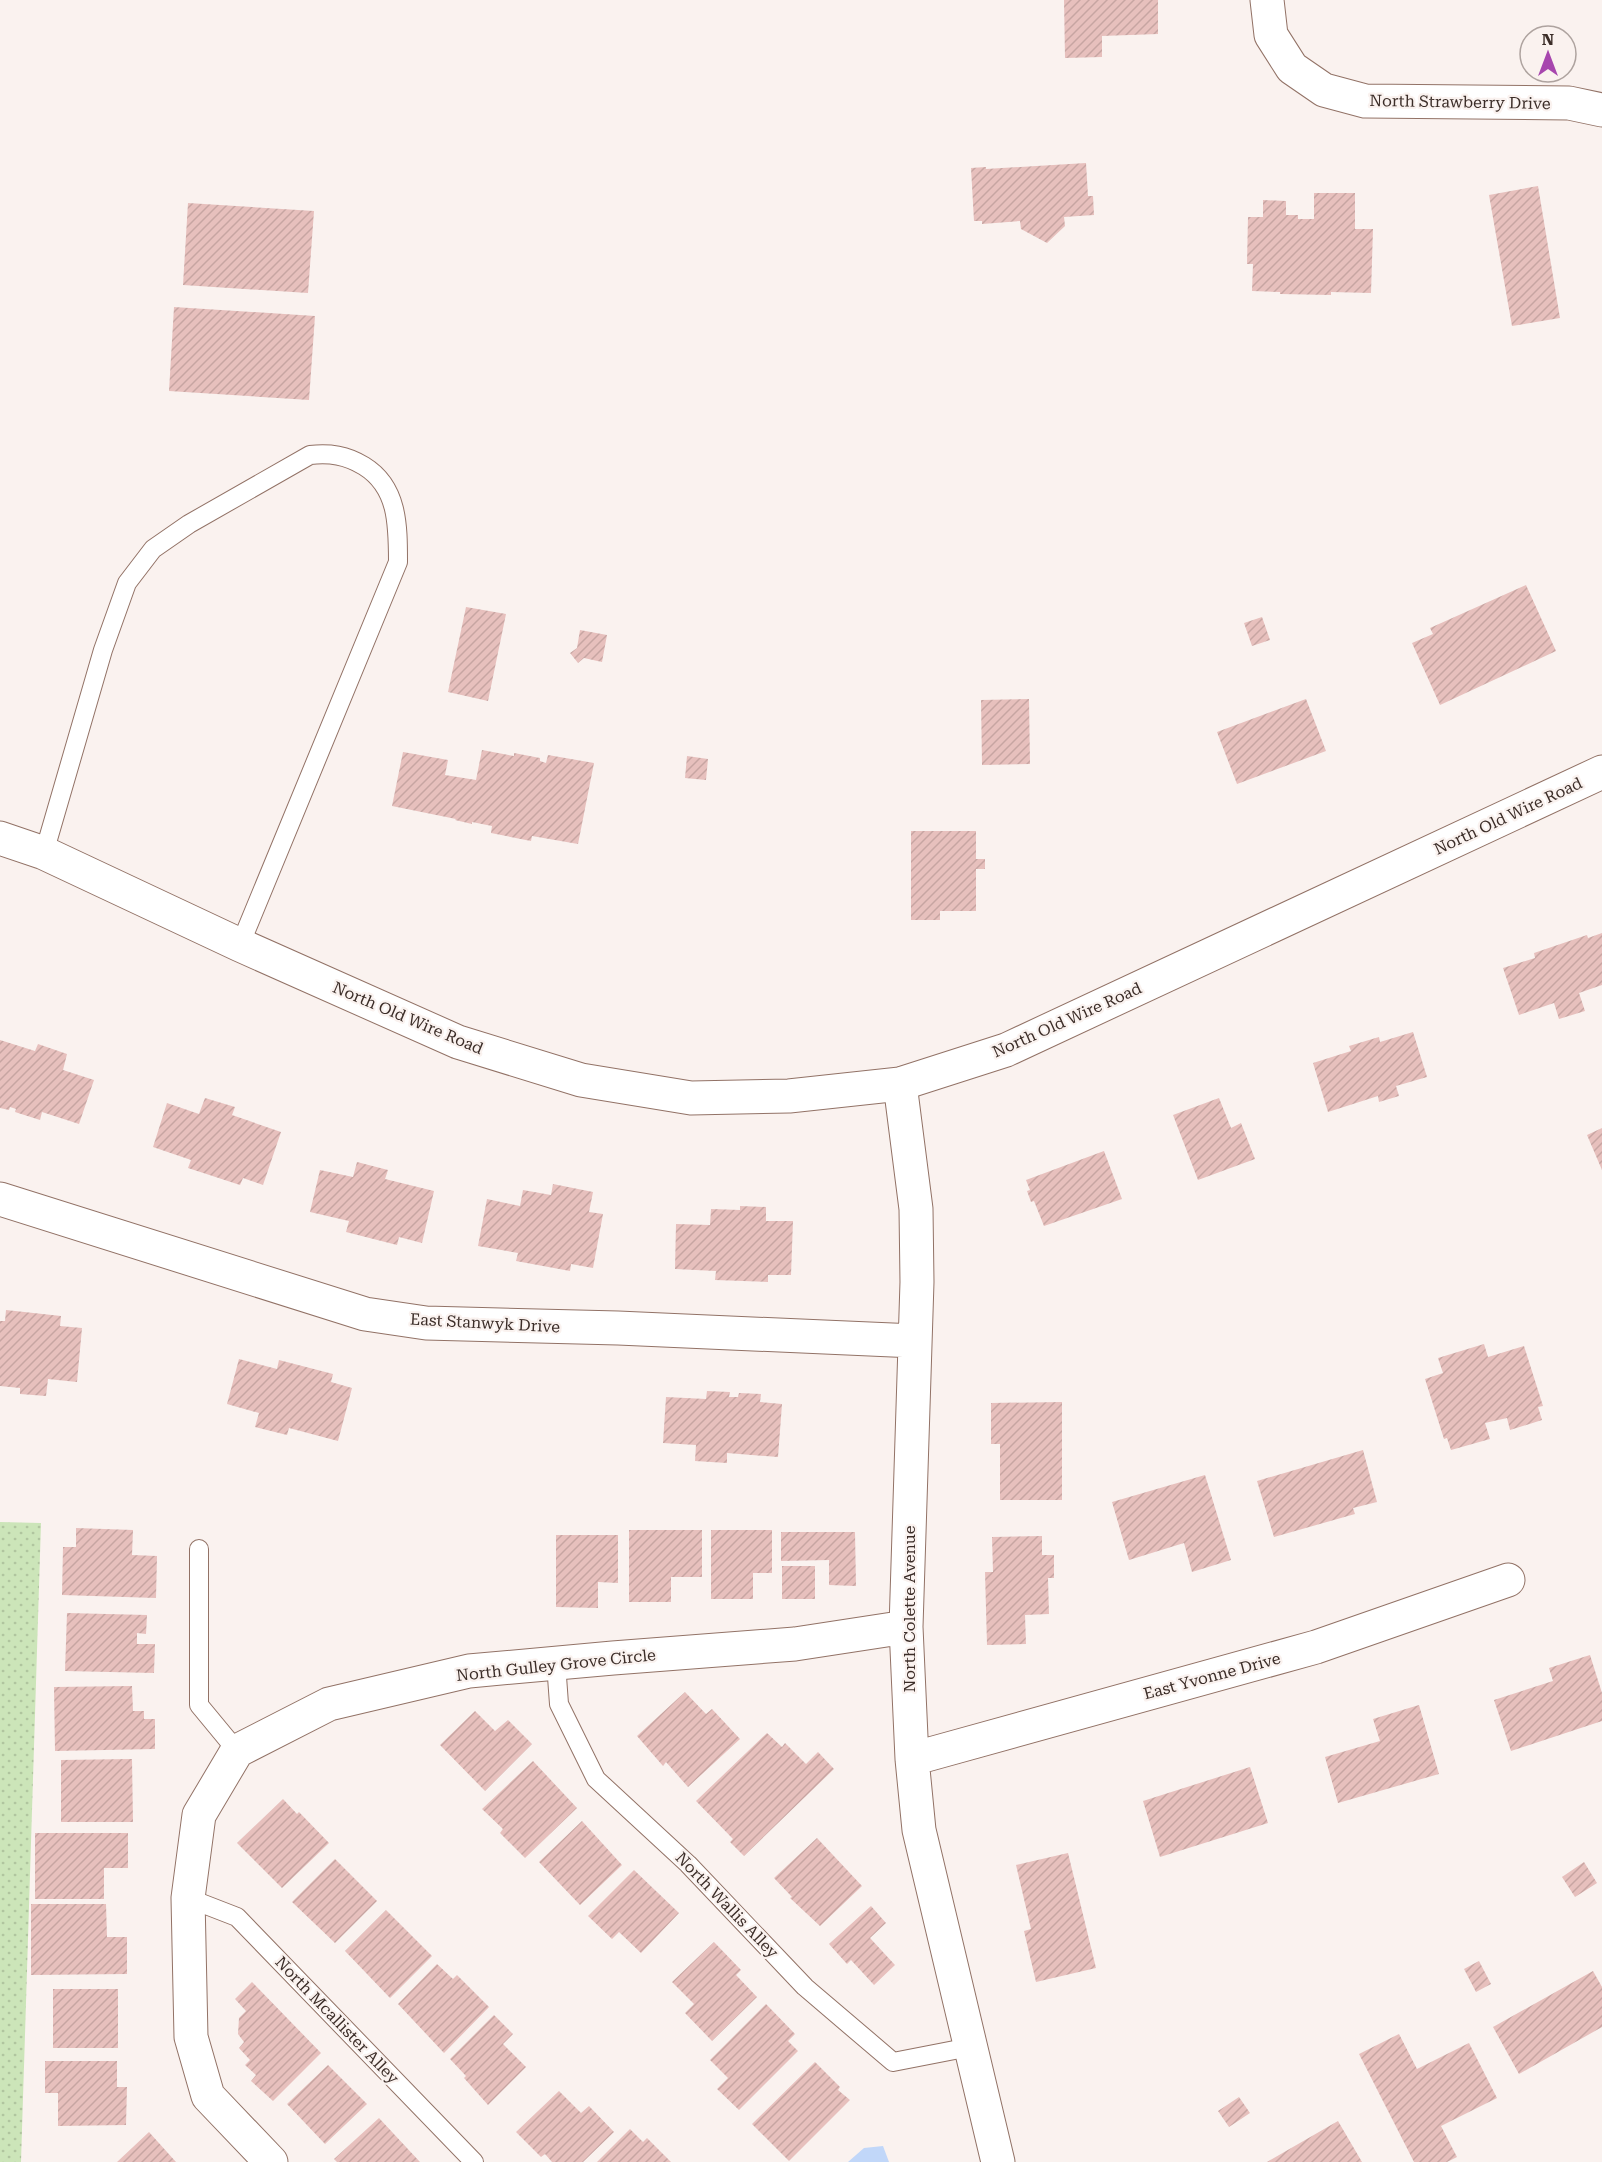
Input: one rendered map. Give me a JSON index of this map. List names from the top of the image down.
{
  "streets": {
    "street": [
      "North Strawberry Drive",
      "North Old Wire Road",
      "East Stanwyk Drive",
      "North Colette Avenue",
      "North Gulley Grove Circle",
      "East Yvonne Drive"
    ],
    "lane": ["North Wallis Alley", "North Mcallister Alley"]
  },
  "crossings": [
    ["North Old Wire Road", "North Colette Avenue"],
    ["East Stanwyk Drive", "North Colette Avenue"],
    ["North Colette Avenue", "North Gulley Grove Circle"],
    ["North Colette Avenue", "East Yvonne Drive"],
    ["North Colette Avenue", "North Wallis Alley"],
    ["North Gulley Grove Circle", "North Wallis Alley"]
  ],
  "north": "top"
}
